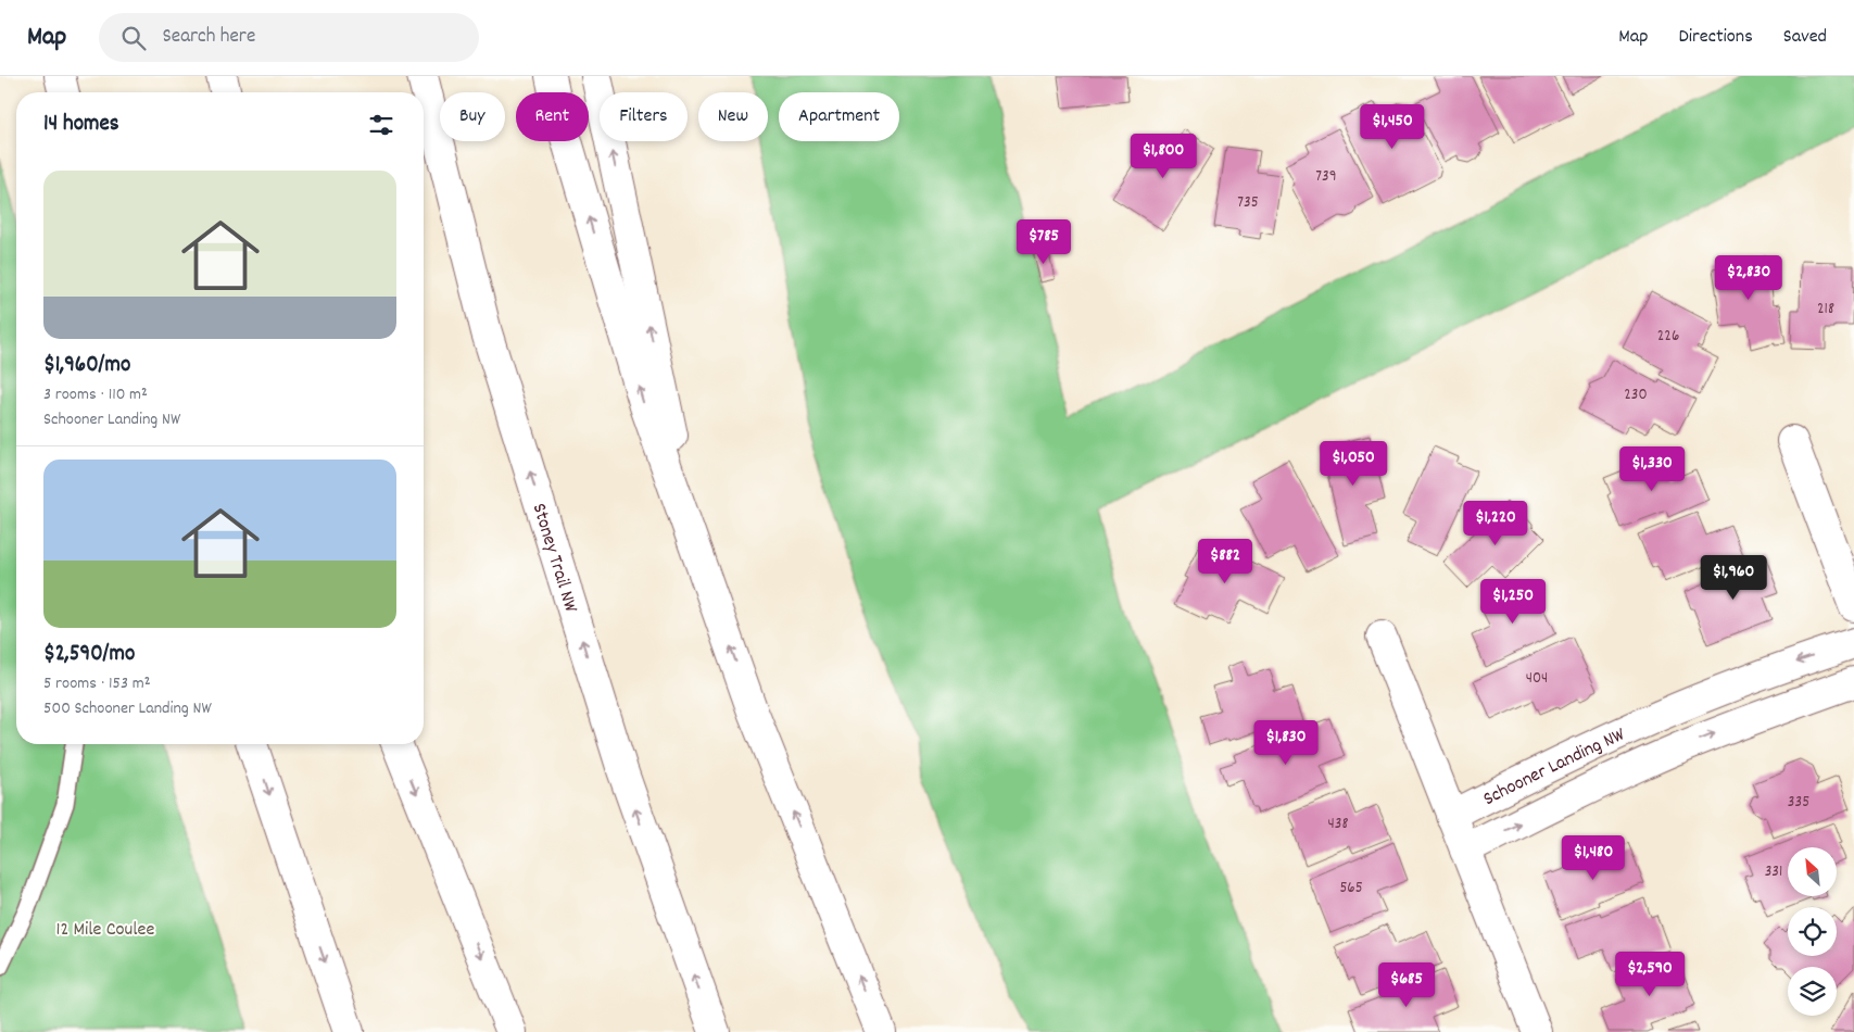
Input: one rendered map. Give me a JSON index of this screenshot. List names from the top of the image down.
{
  "streets": {
    "main road": ["Stoney Trail NW", "Schooner Landing NW"]
  },
  "parks": ["12 Mile Coulee"],
  "house_numbers": [
    "739",
    "735",
    "218",
    "226",
    "230",
    "404",
    "335",
    "438",
    "331",
    "565"
  ],
  "north": "top left",
  "page": {
    "header": "Map",
    "search": "Search here",
    "nav": ["Map", "Directions", "Saved"],
    "chip": [
      "Buy",
      "Rent",
      "Filters",
      "New",
      "Apartment"
    ],
    "heading": "14 homes",
    "price": [
      "$1,450",
      "$1,800",
      "$785",
      "$2,830",
      "$1,050",
      "$1,330",
      "$1,220",
      "$882",
      "$1,960",
      "$1,250",
      "$1,830",
      "$1,480",
      "$2,590",
      "$685"
    ],
    "list": [
      {
        "name": "$1,960/mo",
        "note": "3 rooms · 110 m² · Schooner Landing NW"
      },
      {
        "name": "$2,590/mo",
        "note": "5 rooms · 153 m² · 500 Schooner Landing NW"
      }
    ]
  }
}
